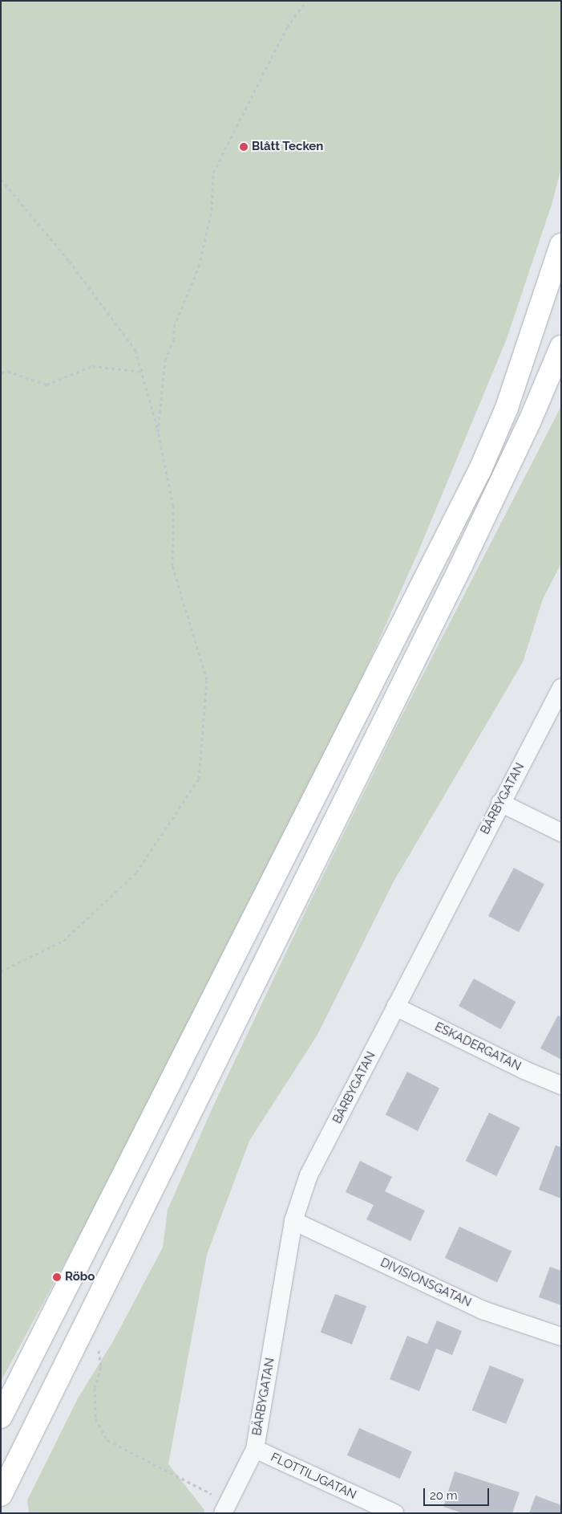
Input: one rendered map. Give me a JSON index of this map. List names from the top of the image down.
{
  "streets": {
    "street": [
      "BÄRBYGATAN",
      "ESKADERGATAN",
      "DIVISIONSGATAN",
      "FLOTTILJGATAN"
    ]
  },
  "crossings": [
    ["BÄRBYGATAN", "ESKADERGATAN"],
    ["BÄRBYGATAN", "DIVISIONSGATAN"],
    ["BÄRBYGATAN", "FLOTTILJGATAN"]
  ],
  "places": ["Blått Tecken", "Röbo"],
  "scale_bar": "20 m"
}
